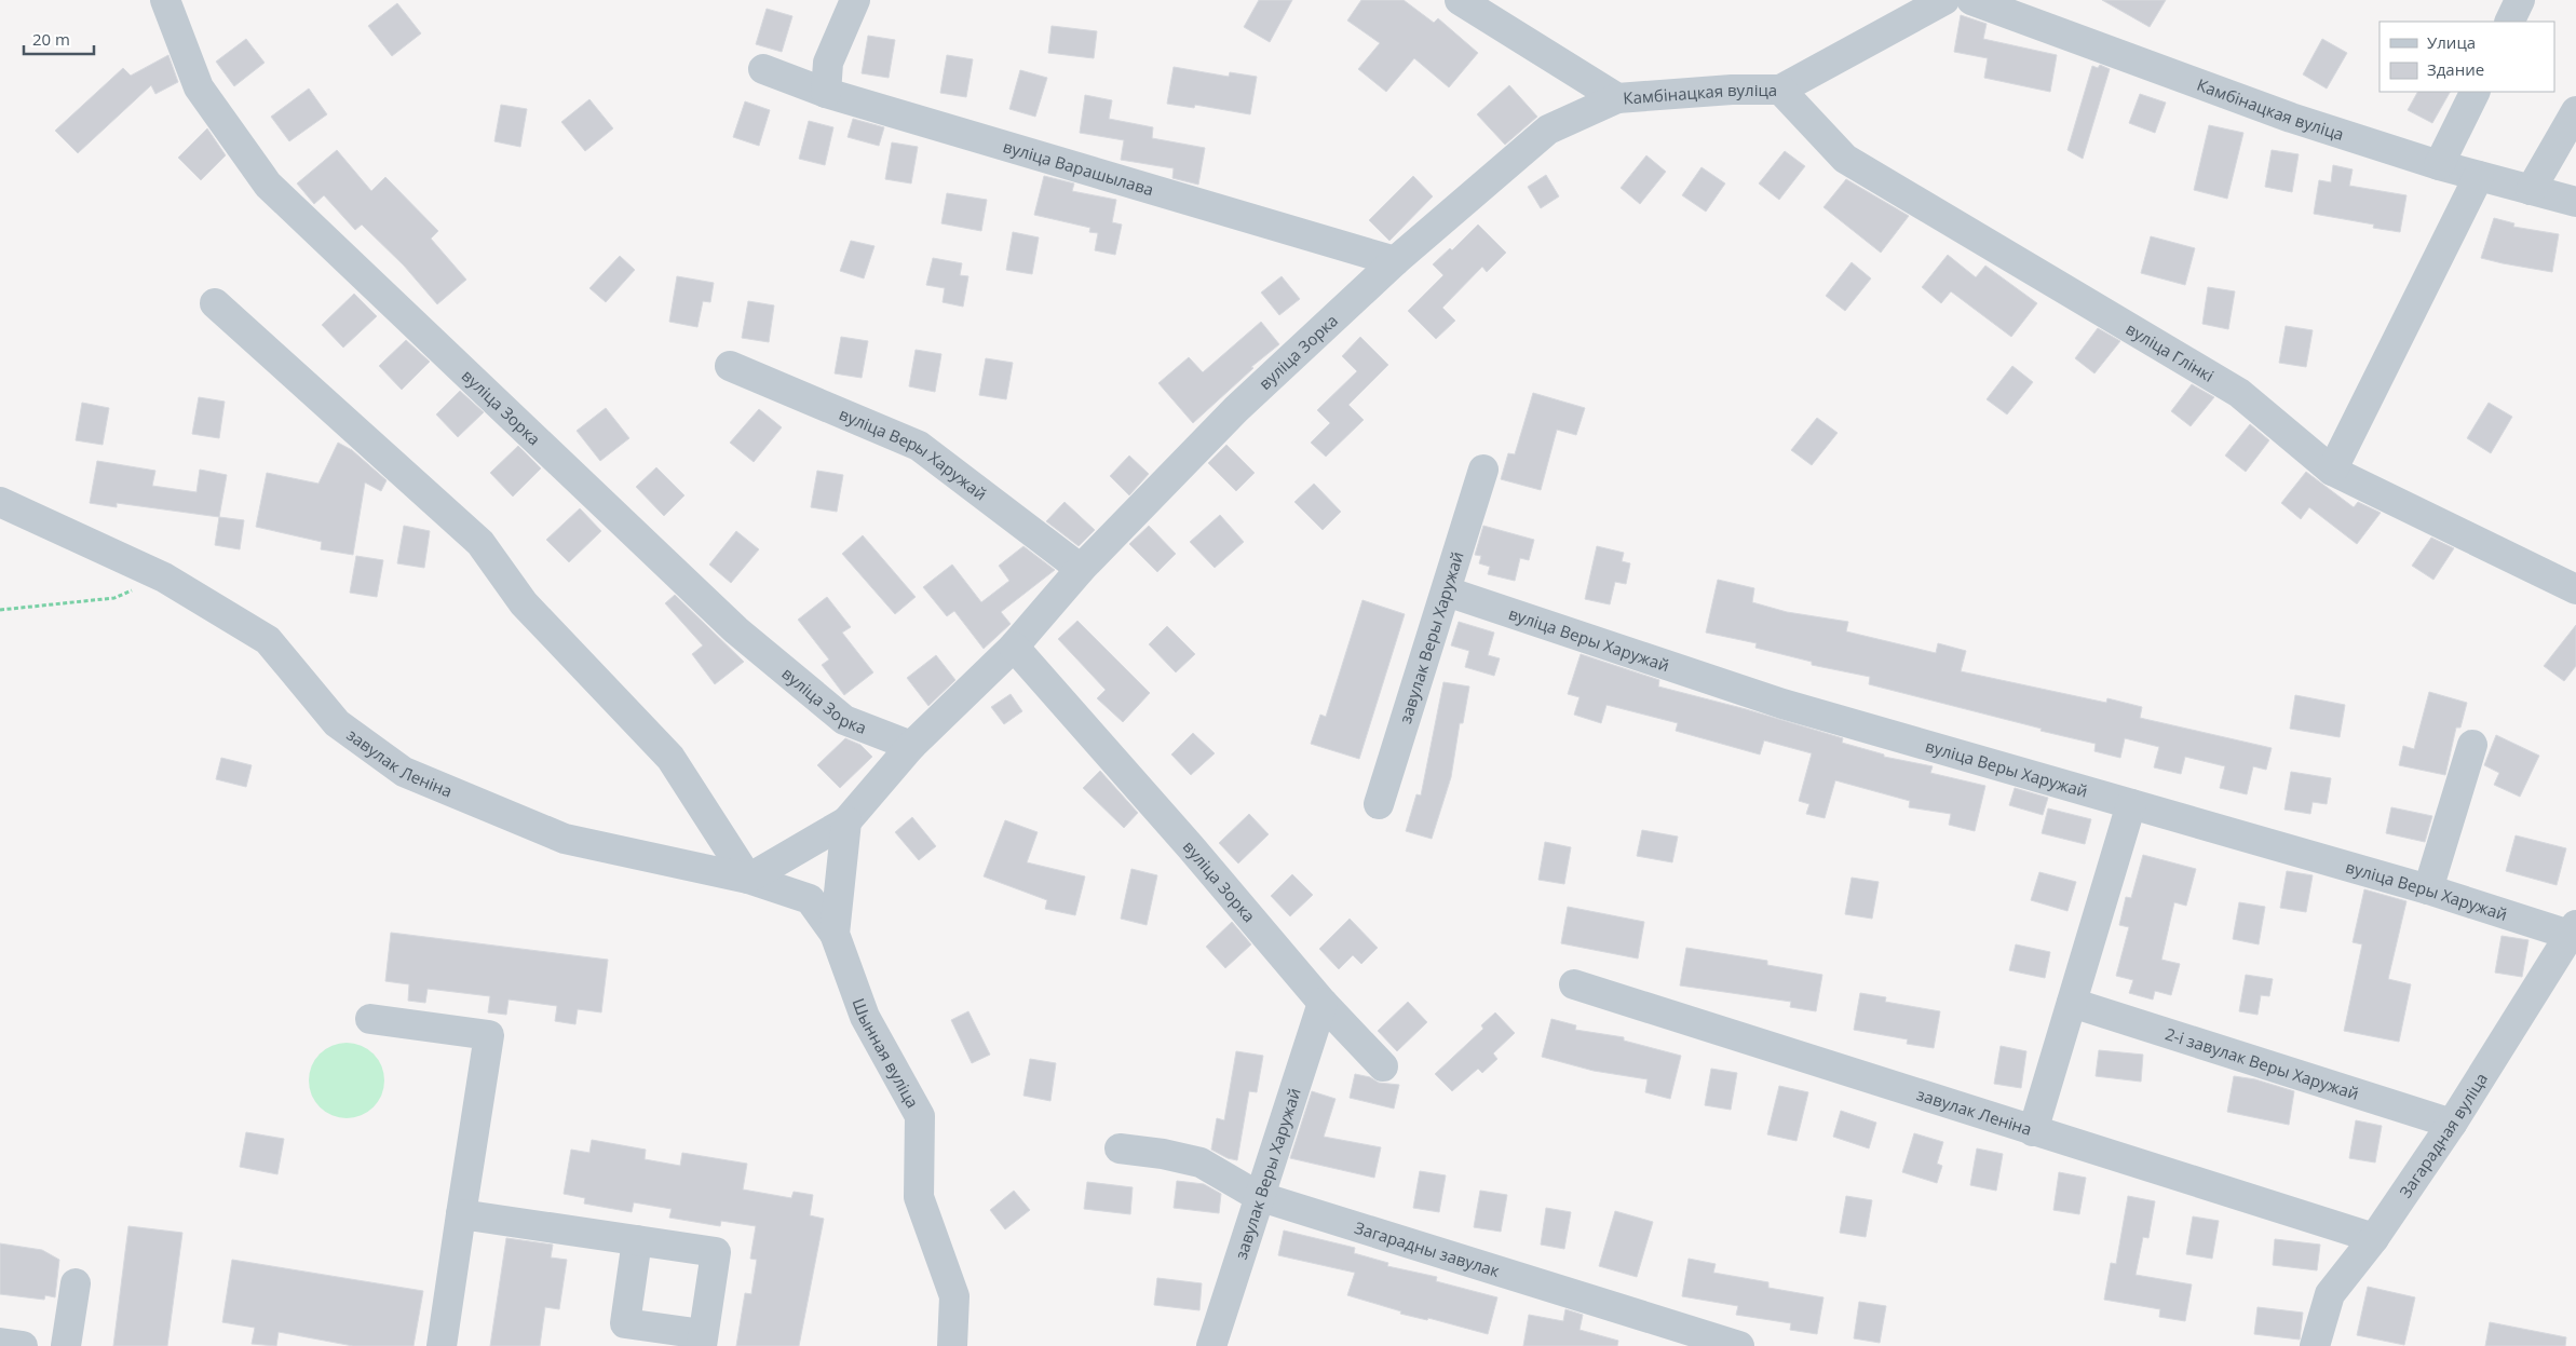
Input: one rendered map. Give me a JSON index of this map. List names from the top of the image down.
{
  "streets": {
    "street": [
      "Камбінацкая вуліца",
      "вуліца Варашылава",
      "вуліца Зорка",
      "вуліца Глінкі",
      "вуліца Веры Харужай",
      "завулак Веры Харужай",
      "завулак Леніна",
      "Шынная вуліца",
      "2-і завулак Веры Харужай",
      "Загарадная вуліца",
      "Загарадны завулак"
    ]
  },
  "crossings": [
    ["Камбінацкая вуліца", "вуліца Зорка"],
    ["Камбінацкая вуліца", "вуліца Глінкі"],
    ["вуліца Варашылава", "вуліца Зорка"],
    ["вуліца Зорка", "вуліца Веры Харужай"],
    ["вуліца Зорка", "завулак Веры Харужай"],
    ["вуліца Зорка", "Шынная вуліца"],
    ["вуліца Веры Харужай", "завулак Веры Харужай"],
    ["вуліца Веры Харужай", "Загарадная вуліца"],
    ["завулак Веры Харужай", "Загарадны завулак"],
    ["завулак Леніна", "Шынная вуліца"],
    ["завулак Леніна", "Загарадная вуліца"],
    ["2-і завулак Веры Харужай", "Загарадная вуліца"]
  ],
  "legend": ["Улица", "Здание"],
  "scale_bar": "20 m"
}
